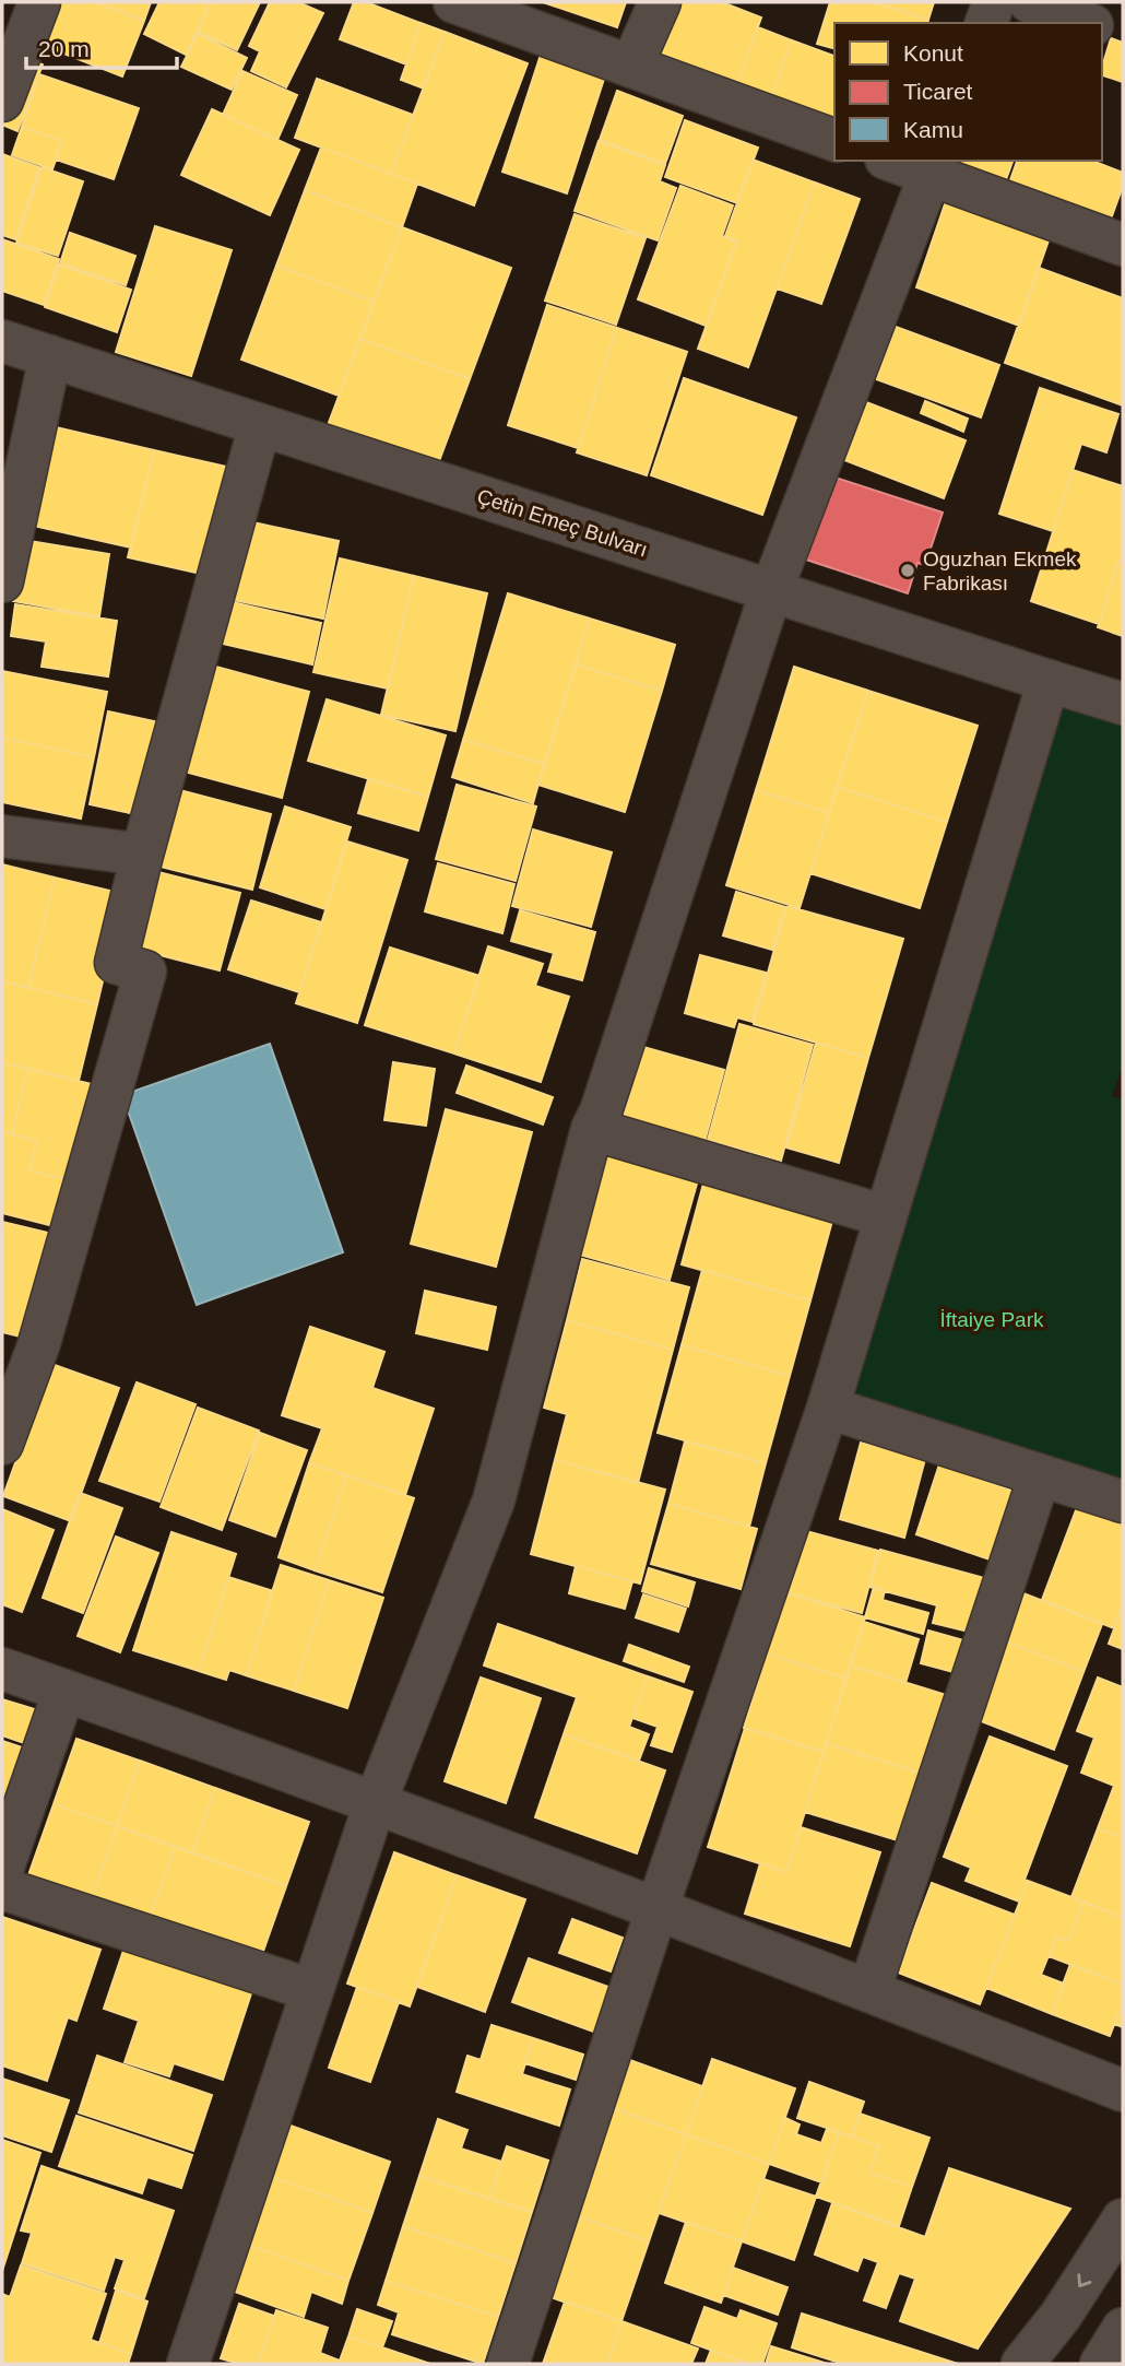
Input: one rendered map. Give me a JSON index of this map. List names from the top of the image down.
{
  "streets": {
    "street": ["Çetin Emeç Bulvarı"]
  },
  "parks": ["İftaiye Park"],
  "places": ["Oguzhan Ekmek Fabrikası"],
  "legend": ["Konut", "Ticaret", "Kamu"],
  "scale_bar": "20 m"
}
